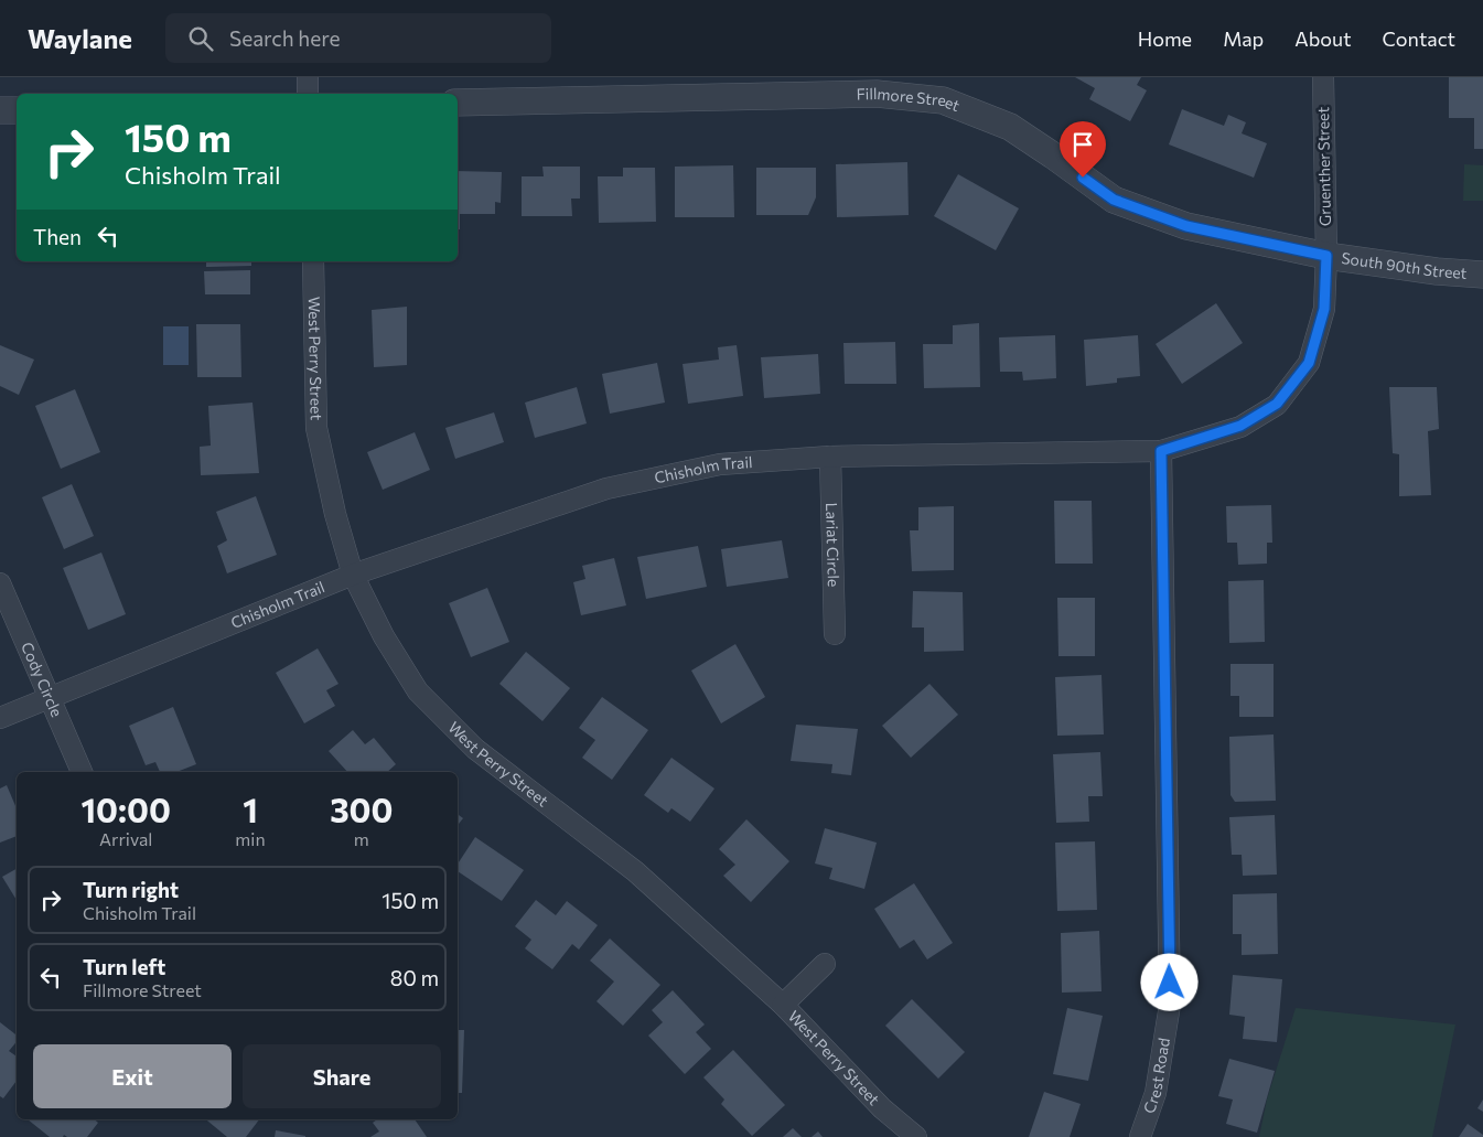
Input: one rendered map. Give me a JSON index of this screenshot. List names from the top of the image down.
{
  "streets": {
    "street": [
      "Fillmore Street",
      "Gruenther Street",
      "South 90th Street",
      "West Perry Street",
      "Chisholm Trail",
      "Lariat Circle",
      "Cody Circle",
      "Crest Road"
    ]
  },
  "crossings": [
    ["Fillmore Street", "Gruenther Street"],
    ["Fillmore Street", "South 90th Street"],
    ["Fillmore Street", "Chisholm Trail"],
    ["Gruenther Street", "South 90th Street"],
    ["Gruenther Street", "Chisholm Trail"],
    ["South 90th Street", "Chisholm Trail"],
    ["West Perry Street", "Chisholm Trail"],
    ["Chisholm Trail", "Lariat Circle"],
    ["Chisholm Trail", "Cody Circle"],
    ["Chisholm Trail", "Crest Road"]
  ],
  "page": {
    "header": "Waylane",
    "search": "Search here",
    "nav": [
      "Home",
      "Map",
      "About",
      "Contact"
    ],
    "turn": ["150 m", "Chisholm Trail"],
    "then": "Then",
    "eta": [
      "10:00",
      "Arrival",
      "1",
      "min",
      "300",
      "m"
    ],
    "list": [
      {
        "name": "Turn right",
        "note": "Chisholm Trail",
        "value": "150 m"
      },
      {
        "name": "Turn left",
        "note": "Fillmore Street",
        "value": "80 m"
      }
    ],
    "buttons": ["Exit", "Share"]
  }
}
